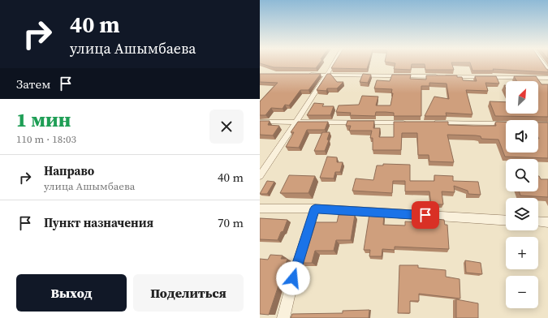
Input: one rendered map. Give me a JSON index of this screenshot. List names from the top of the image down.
{
  "north": "top right",
  "page": {
    "turn": ["40 m", "улица Ашымбаева"],
    "then": "Затем",
    "map_buttons": ["+", "−"],
    "heading": ["1 мин", "110 m · 18:03"],
    "list": [
      {
        "name": "Направо",
        "note": "улица Ашымбаева",
        "value": "40 m"
      },
      {
        "name": "Пункт назначения",
        "value": "70 m"
      }
    ],
    "buttons": ["Выход", "Поделиться"]
  }
}
